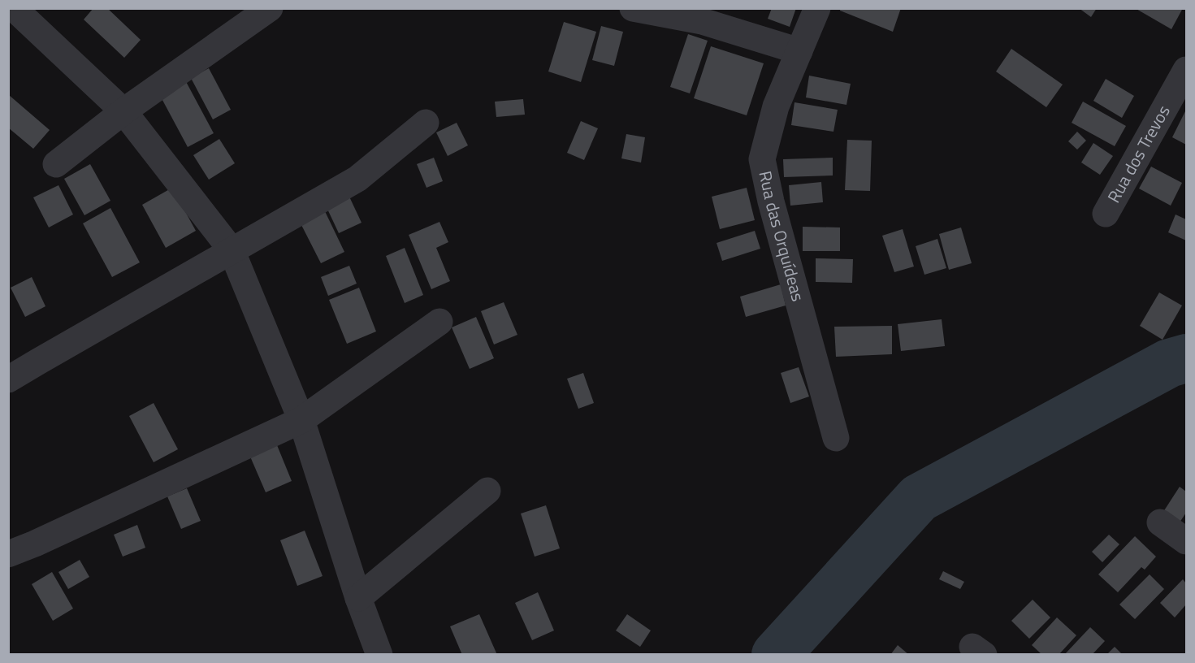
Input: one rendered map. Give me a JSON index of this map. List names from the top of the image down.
{
  "streets": {
    "street": ["Rua dos Trevos", "Rua das Orquídeas"]
  }
}
